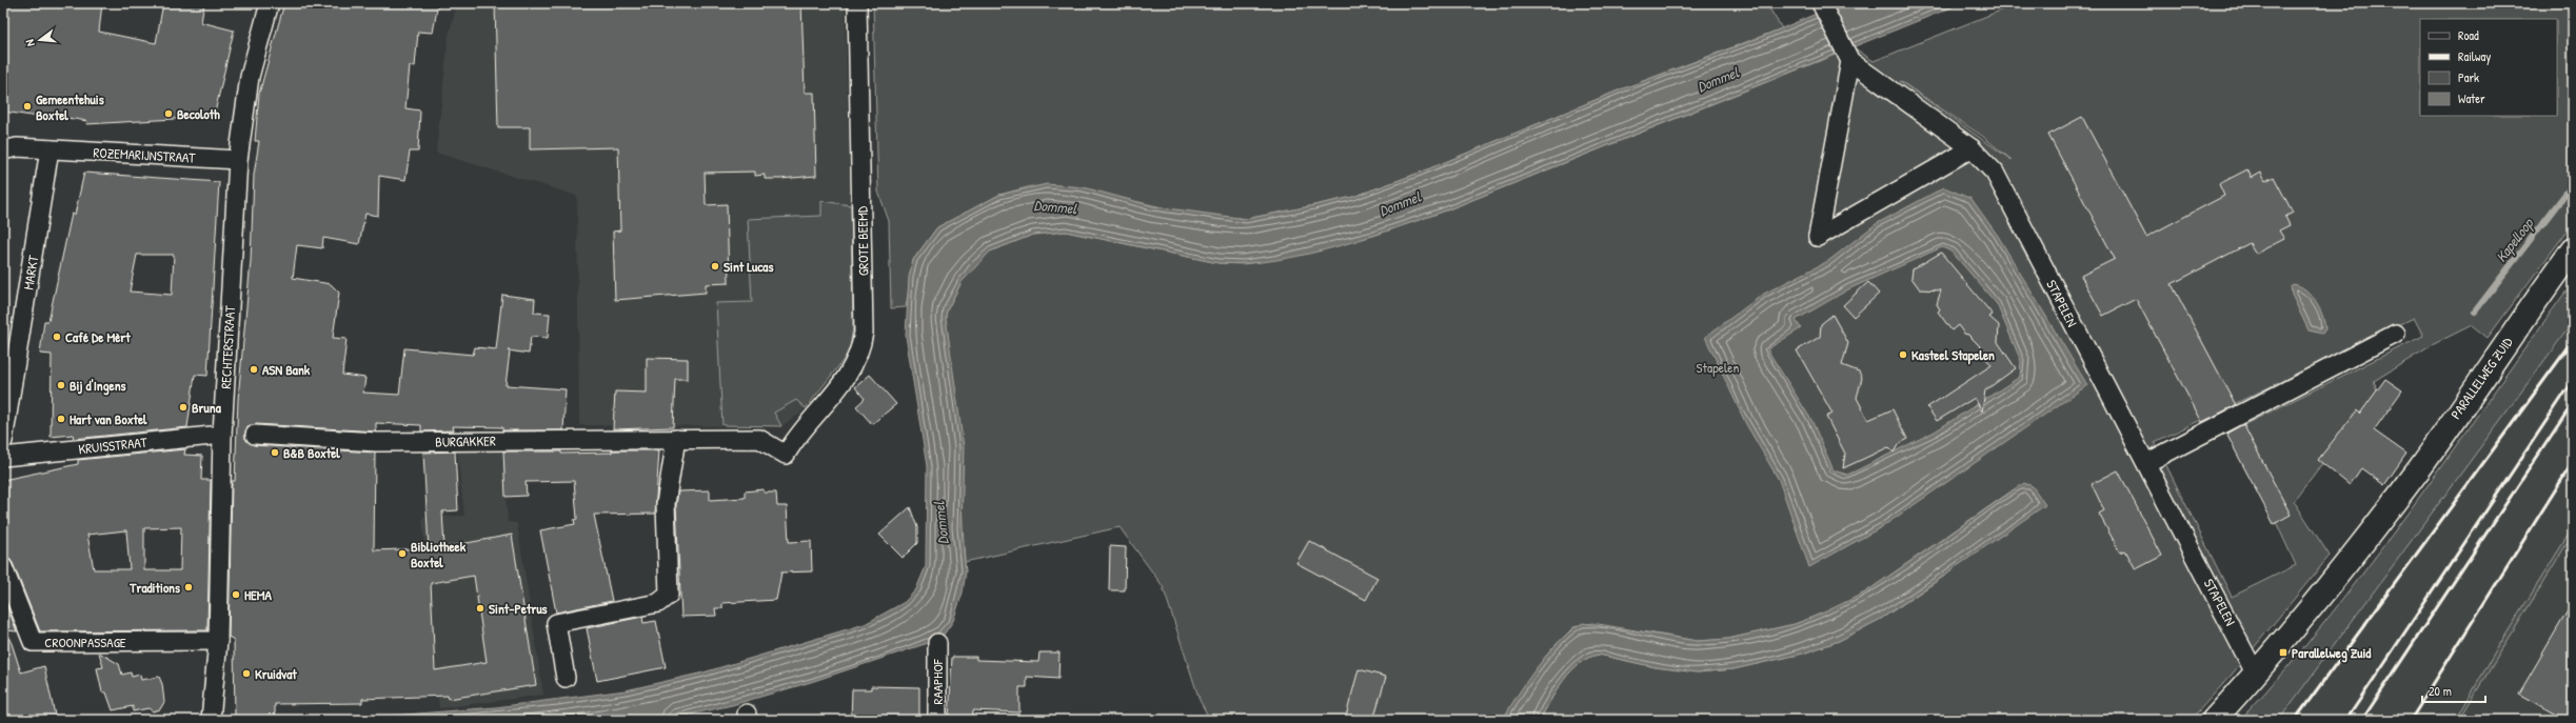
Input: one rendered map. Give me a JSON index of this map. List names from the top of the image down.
{
  "streets": {
    "street": [
      "ROZEMARIJNSTRAAT",
      "GROTE BEEMD",
      "MARKT",
      "STAPELEN",
      "RECHTERSTRAAT",
      "PARALLELWEG ZUID",
      "BURGAKKER",
      "KRUISSTRAAT",
      "CROONPASSAGE",
      "RAAPHOF"
    ]
  },
  "crossings": [
    ["ROZEMARIJNSTRAAT", "MARKT"],
    ["ROZEMARIJNSTRAAT", "RECHTERSTRAAT"],
    ["GROTE BEEMD", "BURGAKKER"],
    ["STAPELEN", "PARALLELWEG ZUID"],
    ["RECHTERSTRAAT", "KRUISSTRAAT"],
    ["RECHTERSTRAAT", "CROONPASSAGE"]
  ],
  "water": ["Dommel", "Kapelloop"],
  "parks": ["Stapelen"],
  "places": {
    "other": [
      "Gemeentehuis Boxtel",
      "Becoloth",
      "Sint Lucas",
      "Café De Mèrt",
      "Kasteel Stapelen",
      "ASN Bank",
      "Bij d'Ingens",
      "Bruna",
      "Hart van Boxtel",
      "B&B Boxtel",
      "Bibliotheek Boxtel",
      "Traditions",
      "HEMA",
      "Sint-Petrus",
      "Kruidvat"
    ],
    "transit": ["Parallelweg Zuid"]
  },
  "legend": [
    "Road",
    "Railway",
    "Park",
    "Water"
  ],
  "scale_bar": "20 m",
  "north": "left"
}
